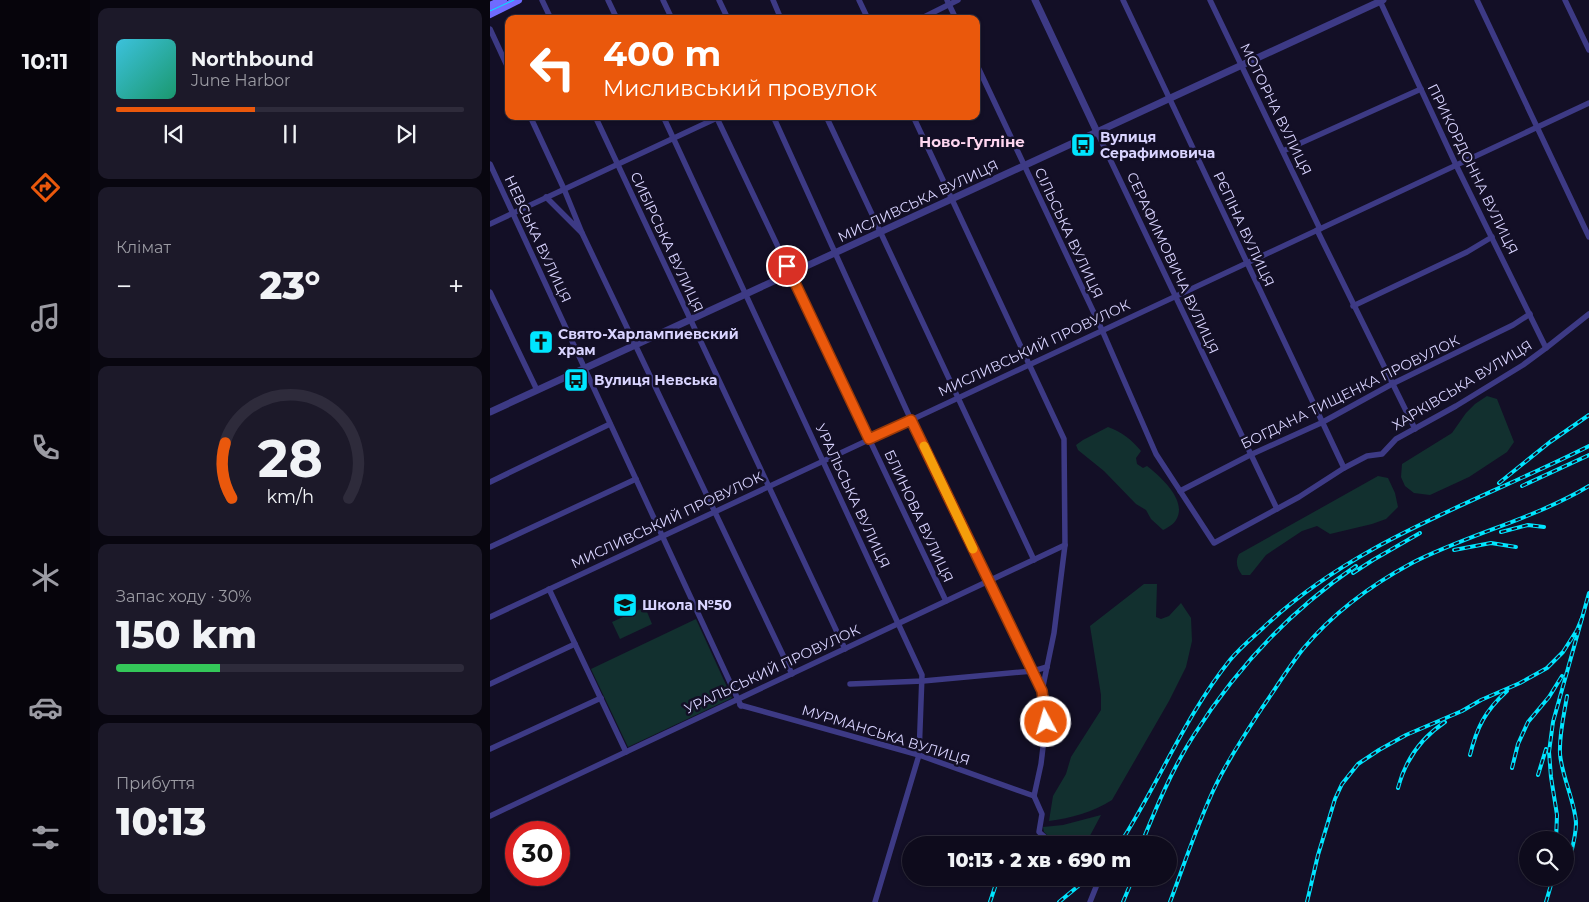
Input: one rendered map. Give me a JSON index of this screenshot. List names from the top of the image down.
{
  "streets": {
    "street": [
      "МОТОРНА ВУЛИЦЯ",
      "ПРИКОРДОННА ВУЛИЦЯ",
      "МИСЛИВСЬКА ВУЛИЦЯ",
      "РЄПІНА ВУЛИЦЯ",
      "СІЛЬСЬКА ВУЛИЦЯ",
      "НЕВСЬКА ВУЛИЦЯ",
      "СИБІРСЬКА ВУЛИЦЯ",
      "СЕРАФИМОВИЧА ВУЛИЦЯ",
      "МИСЛИВСЬКИЙ ПРОВУЛОК",
      "ХАРКІВСЬКА ВУЛИЦЯ",
      "БОГДАНА ТИЩЕНКА ПРОВУЛОК",
      "УРАЛЬСЬКА ВУЛИЦЯ",
      "БЛИНОВА ВУЛИЦЯ",
      "УРАЛЬСЬКИЙ ПРОВУЛОК",
      "МУРМАНСЬКА ВУЛИЦЯ"
    ]
  },
  "crossings": [
    ["МОТОРНА ВУЛИЦЯ", "МИСЛИВСЬКА ВУЛИЦЯ"],
    ["МОТОРНА ВУЛИЦЯ", "МИСЛИВСЬКИЙ ПРОВУЛОК"],
    ["МОТОРНА ВУЛИЦЯ", "ХАРКІВСЬКА ВУЛИЦЯ"],
    ["МОТОРНА ВУЛИЦЯ", "БОГДАНА ТИЩЕНКА ПРОВУЛОК"],
    ["ПРИКОРДОННА ВУЛИЦЯ", "МИСЛИВСЬКА ВУЛИЦЯ"],
    ["ПРИКОРДОННА ВУЛИЦЯ", "МИСЛИВСЬКИЙ ПРОВУЛОК"],
    ["ПРИКОРДОННА ВУЛИЦЯ", "ХАРКІВСЬКА ВУЛИЦЯ"],
    ["ПРИКОРДОННА ВУЛИЦЯ", "БОГДАНА ТИЩЕНКА ПРОВУЛОК"],
    ["МИСЛИВСЬКА ВУЛИЦЯ", "РЄПІНА ВУЛИЦЯ"],
    ["МИСЛИВСЬКА ВУЛИЦЯ", "СІЛЬСЬКА ВУЛИЦЯ"],
    ["МИСЛИВСЬКА ВУЛИЦЯ", "НЕВСЬКА ВУЛИЦЯ"],
    ["МИСЛИВСЬКА ВУЛИЦЯ", "СИБІРСЬКА ВУЛИЦЯ"],
    ["МИСЛИВСЬКА ВУЛИЦЯ", "СЕРАФИМОВИЧА ВУЛИЦЯ"],
    ["МИСЛИВСЬКА ВУЛИЦЯ", "УРАЛЬСЬКА ВУЛИЦЯ"],
    ["МИСЛИВСЬКА ВУЛИЦЯ", "БЛИНОВА ВУЛИЦЯ"],
    ["РЄПІНА ВУЛИЦЯ", "МИСЛИВСЬКИЙ ПРОВУЛОК"],
    ["РЄПІНА ВУЛИЦЯ", "ХАРКІВСЬКА ВУЛИЦЯ"],
    ["РЄПІНА ВУЛИЦЯ", "БОГДАНА ТИЩЕНКА ПРОВУЛОК"],
    ["СІЛЬСЬКА ВУЛИЦЯ", "МИСЛИВСЬКИЙ ПРОВУЛОК"],
    ["СІЛЬСЬКА ВУЛИЦЯ", "ХАРКІВСЬКА ВУЛИЦЯ"],
    ["СІЛЬСЬКА ВУЛИЦЯ", "БОГДАНА ТИЩЕНКА ПРОВУЛОК"],
    ["НЕВСЬКА ВУЛИЦЯ", "МИСЛИВСЬКИЙ ПРОВУЛОК"],
    ["НЕВСЬКА ВУЛИЦЯ", "УРАЛЬСЬКИЙ ПРОВУЛОК"],
    ["НЕВСЬКА ВУЛИЦЯ", "МУРМАНСЬКА ВУЛИЦЯ"],
    ["СИБІРСЬКА ВУЛИЦЯ", "МИСЛИВСЬКИЙ ПРОВУЛОК"],
    ["СИБІРСЬКА ВУЛИЦЯ", "УРАЛЬСЬКИЙ ПРОВУЛОК"],
    ["СЕРАФИМОВИЧА ВУЛИЦЯ", "МИСЛИВСЬКИЙ ПРОВУЛОК"],
    ["СЕРАФИМОВИЧА ВУЛИЦЯ", "ХАРКІВСЬКА ВУЛИЦЯ"],
    ["СЕРАФИМОВИЧА ВУЛИЦЯ", "БОГДАНА ТИЩЕНКА ПРОВУЛОК"],
    ["МИСЛИВСЬКИЙ ПРОВУЛОК", "УРАЛЬСЬКА ВУЛИЦЯ"],
    ["МИСЛИВСЬКИЙ ПРОВУЛОК", "БЛИНОВА ВУЛИЦЯ"],
    ["УРАЛЬСЬКА ВУЛИЦЯ", "УРАЛЬСЬКИЙ ПРОВУЛОК"],
    ["УРАЛЬСЬКА ВУЛИЦЯ", "МУРМАНСЬКА ВУЛИЦЯ"],
    ["БЛИНОВА ВУЛИЦЯ", "УРАЛЬСЬКИЙ ПРОВУЛОК"],
    ["УРАЛЬСЬКИЙ ПРОВУЛОК", "МУРМАНСЬКА ВУЛИЦЯ"]
  ],
  "districts": ["Ново-Гугліне"],
  "places": {
    "bus stop": ["Вулиця Серафимовича", "Вулиця Невська"],
    "church": ["Свято-Харлампиевский храм"],
    "school or university": ["Школа №50"]
  },
  "page": {
    "tabs": "10:11",
    "turn": ["400 m", "Мисливський провулок"],
    "song": ["Northbound", "June Harbor"],
    "tile": [
      "Клімат",
      ["Запас ходу · 30%", "150 km"],
      ["Прибуття", "10:13"]
    ],
    "heat": ["−", "23°", "+"],
    "limit": "30",
    "trip": "10:13 · 2 хв · 690 m",
    "gauge": ["28", "km/h"]
  }
}
